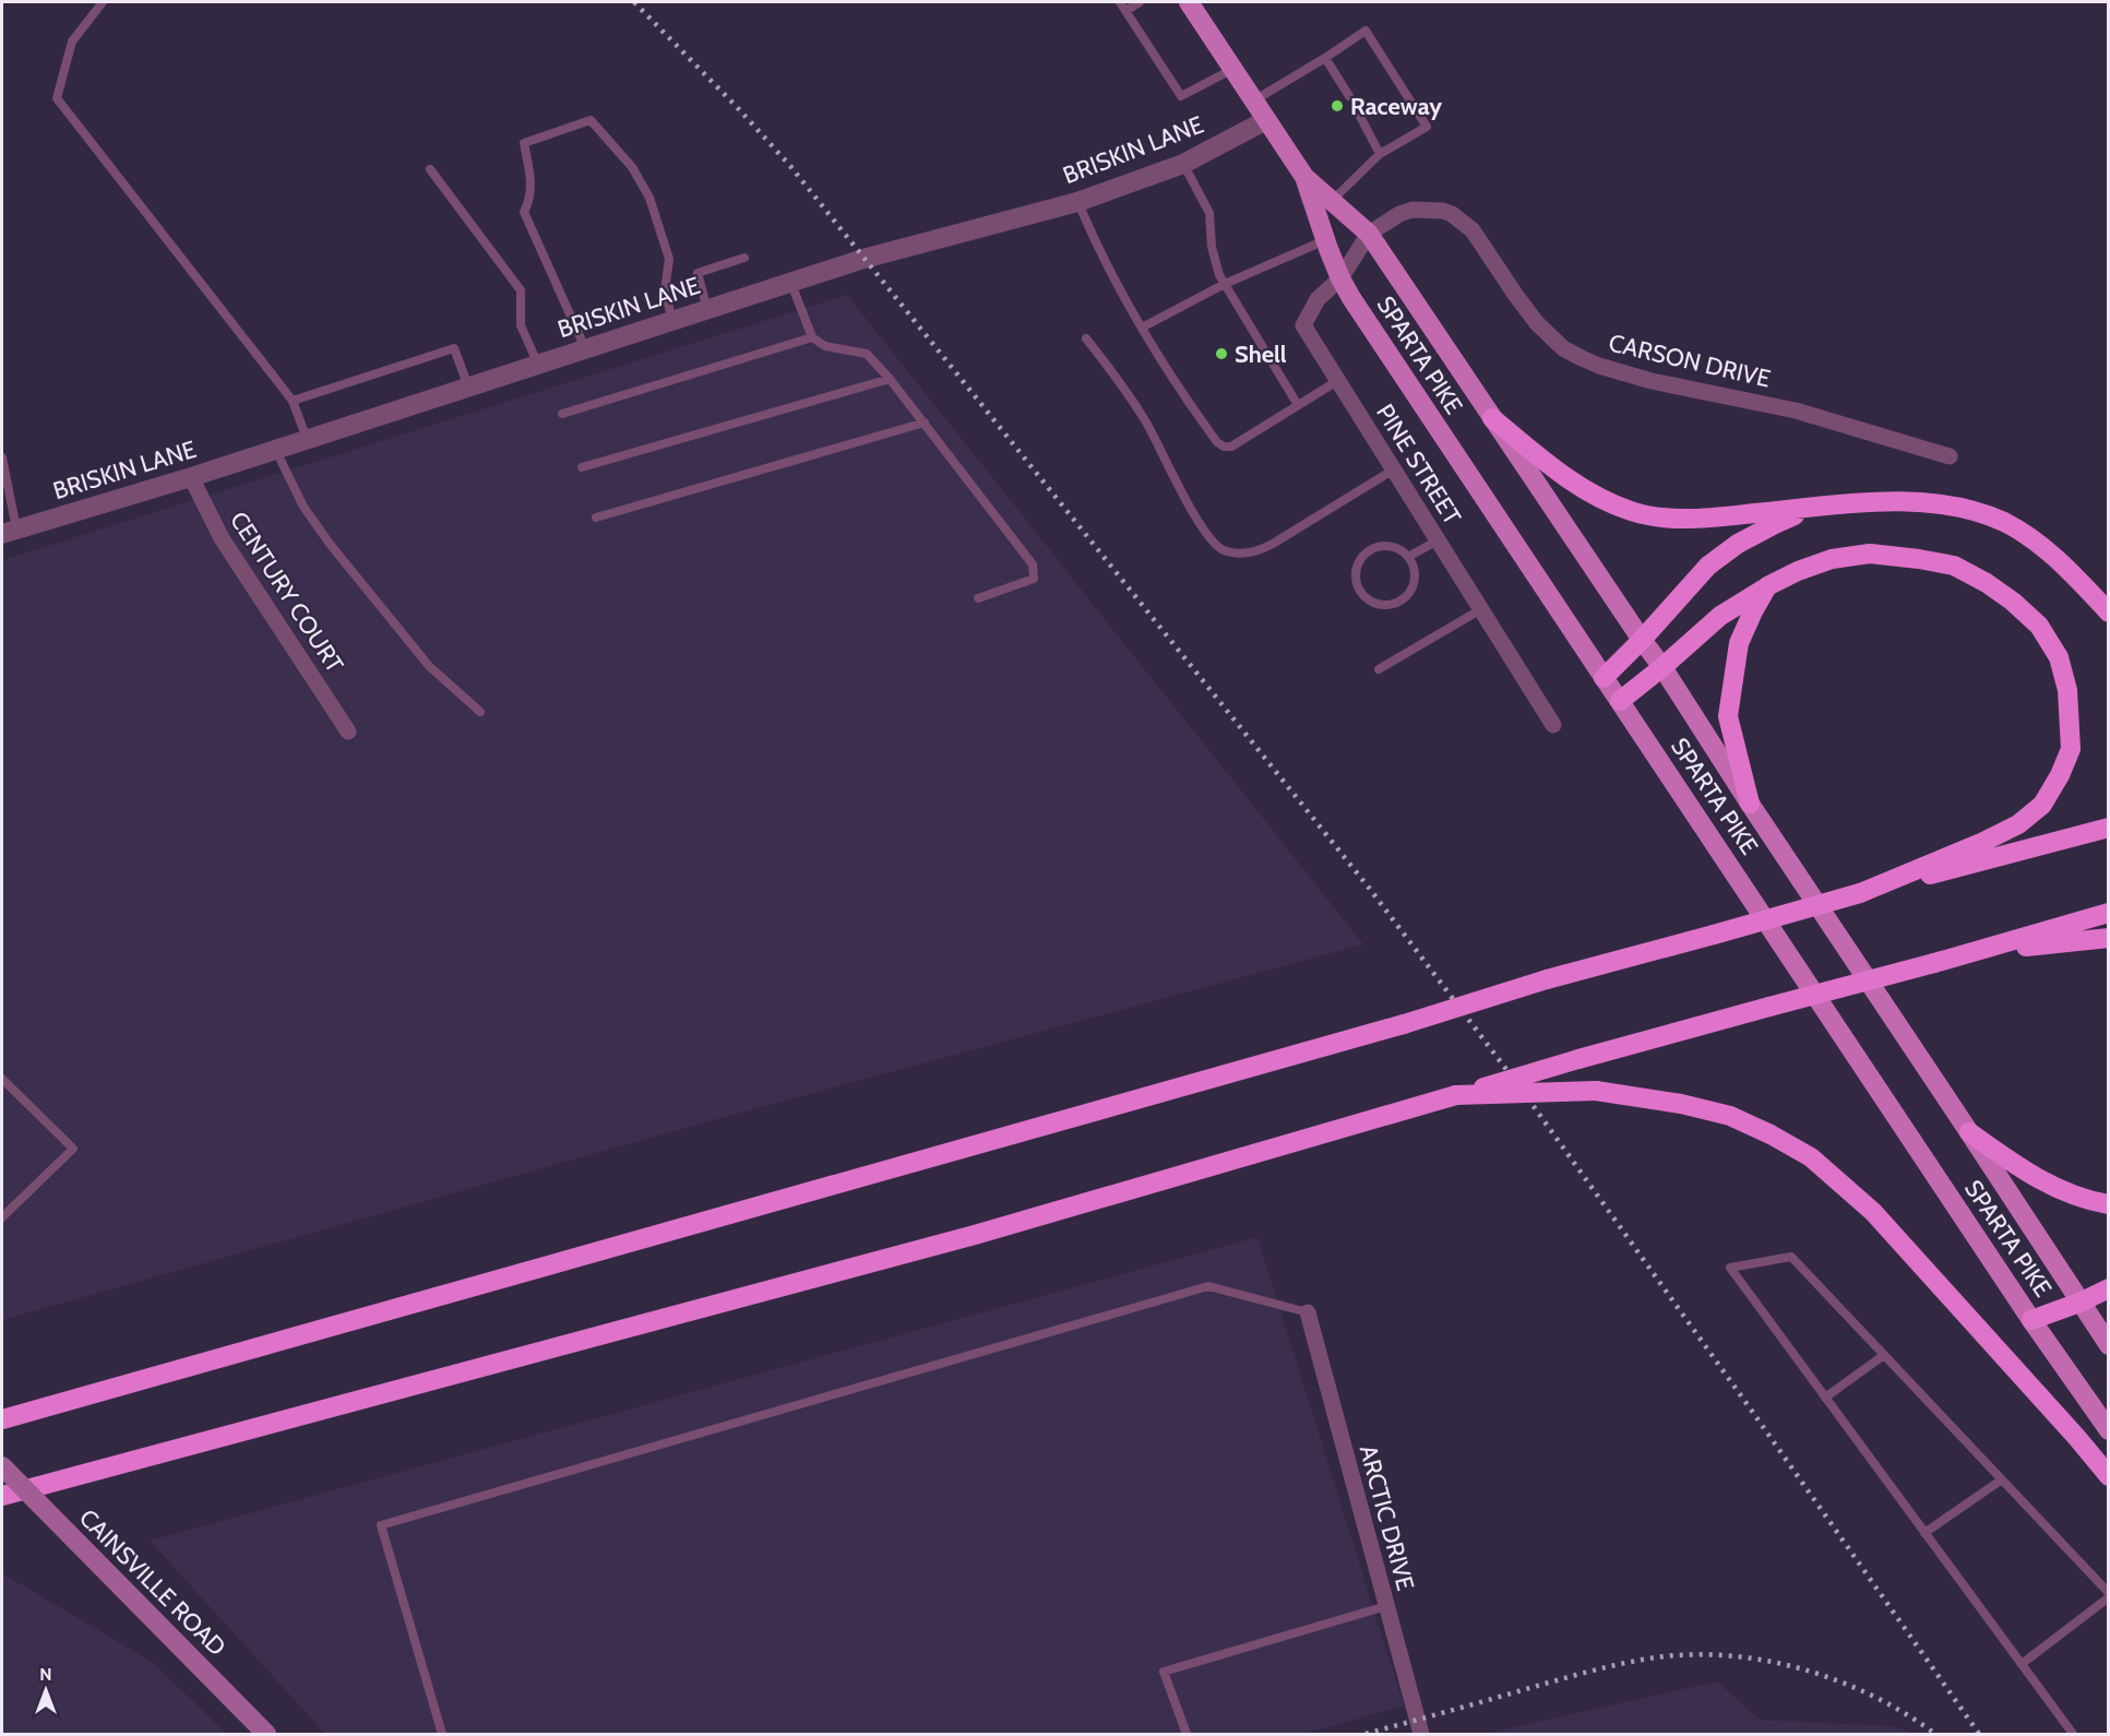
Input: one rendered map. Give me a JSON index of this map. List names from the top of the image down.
{
  "streets": {
    "main road": ["SPARTA PIKE", "CAINSVILLE ROAD"],
    "street": [
      "BRISKIN LANE",
      "CARSON DRIVE",
      "PINE STREET",
      "CENTURY COURT",
      "ARCTIC DRIVE"
    ]
  },
  "crossings": [
    ["BRISKIN LANE", "SPARTA PIKE"],
    ["BRISKIN LANE", "CENTURY COURT"],
    ["SPARTA PIKE", "CARSON DRIVE"],
    ["SPARTA PIKE", "PINE STREET"],
    ["CARSON DRIVE", "PINE STREET"]
  ],
  "places": ["Raceway", "Shell"],
  "north": "top"
}
